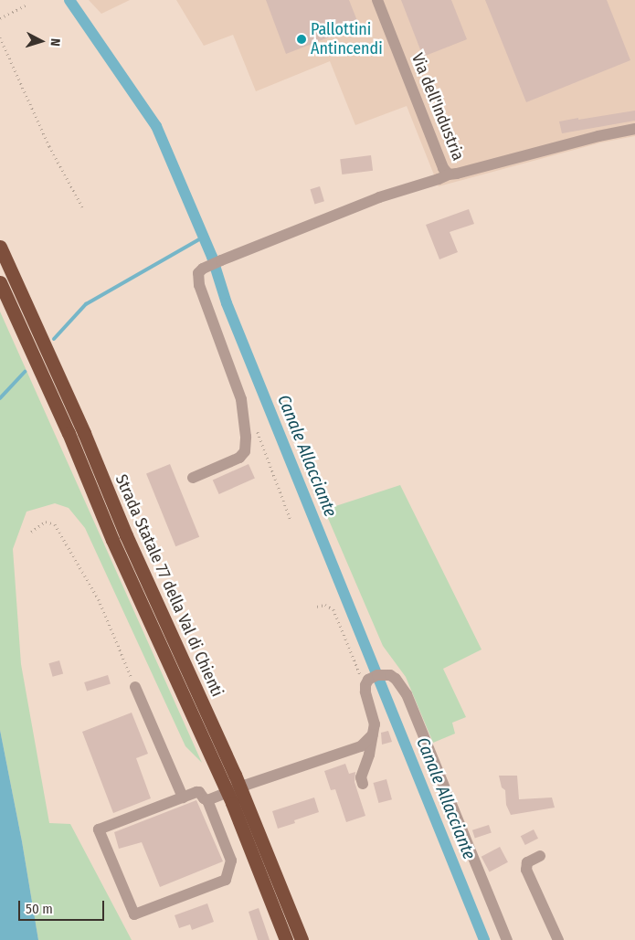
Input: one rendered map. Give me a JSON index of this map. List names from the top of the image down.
{
  "streets": {
    "highway": ["Strada Statale 77 della Val di Chienti"],
    "street": ["Via dell'Industria"]
  },
  "water": ["Canale Allacciante"],
  "places": ["Pallottini Antincendi"],
  "scale_bar": "50 m",
  "north": "right"
}
